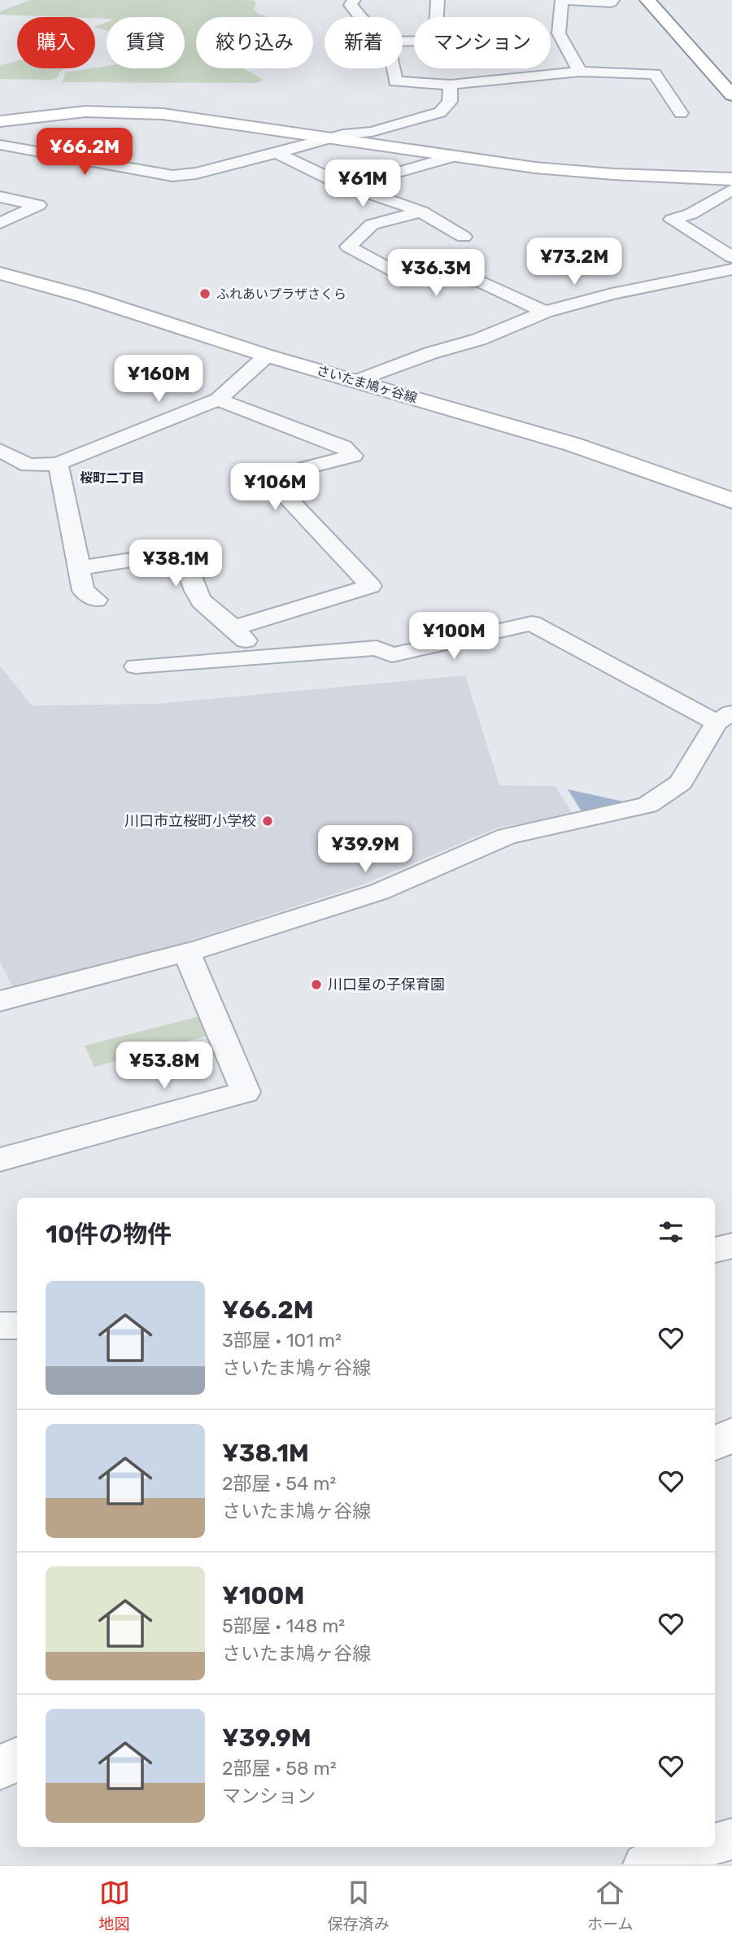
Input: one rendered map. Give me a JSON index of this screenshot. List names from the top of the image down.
{
  "streets": {
    "main road": ["さいたま鳩ヶ谷線"]
  },
  "districts": ["桜町二丁目"],
  "places": ["ふれあいプラザさくら", "川口市立桜町小学校", "川口星の子保育園"],
  "page": {
    "chip": [
      "購入",
      "賃貸",
      "絞り込み",
      "新着",
      "マンション"
    ],
    "price": [
      "¥66.2M",
      "¥61M",
      "¥73.2M",
      "¥36.3M",
      "¥160M",
      "¥106M",
      "¥38.1M",
      "¥100M",
      "¥39.9M",
      "¥53.8M"
    ],
    "heading": "10件の物件",
    "list": [
      {
        "name": "¥66.2M",
        "note": "3部屋 · 101 m² · さいたま鳩ヶ谷線"
      },
      {
        "name": "¥38.1M",
        "note": "2部屋 · 54 m² · さいたま鳩ヶ谷線"
      },
      {
        "name": "¥100M",
        "note": "5部屋 · 148 m² · さいたま鳩ヶ谷線"
      },
      {
        "name": "¥39.9M",
        "note": "2部屋 · 58 m² · マンション"
      }
    ],
    "tabs": ["地図", "保存済み", "ホーム"]
  }
}
